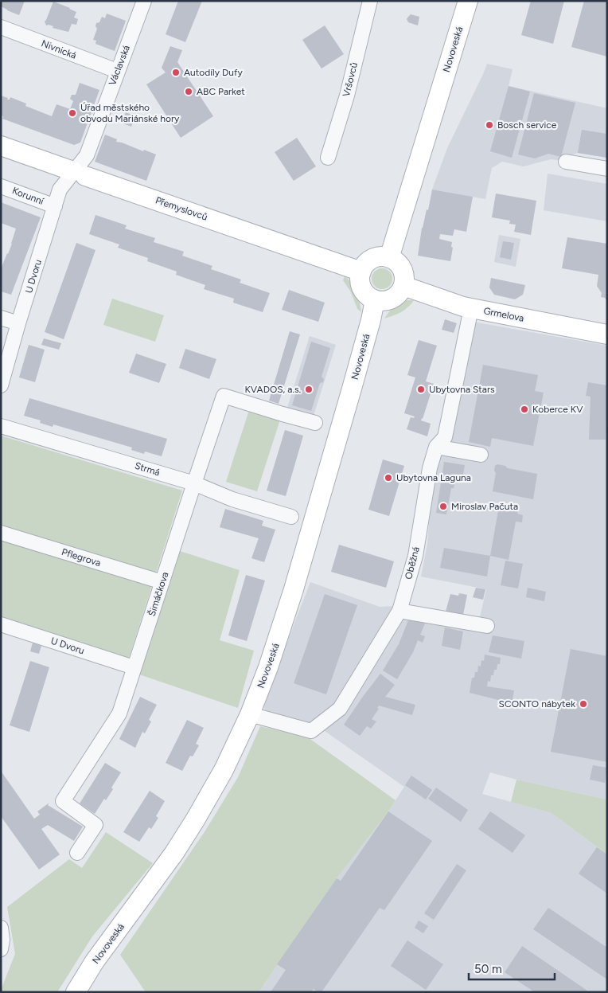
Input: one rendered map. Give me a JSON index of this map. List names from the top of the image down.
{
  "streets": {
    "street": [
      "Nivnická",
      "Novoveská",
      "Václavská",
      "Vršovců",
      "Korunní",
      "Přemyslovců",
      "U Dvoru",
      "Grmelova",
      "Strmá",
      "Pflegrova",
      "Oběžná",
      "Šimáčkova"
    ]
  },
  "crossings": [
    ["Nivnická", "Václavská"],
    ["Novoveská", "Přemyslovců"],
    ["Novoveská", "Grmelova"],
    ["Novoveská", "Oběžná"],
    ["Václavská", "Přemyslovců"],
    ["Václavská", "U Dvoru"],
    ["Korunní", "U Dvoru"],
    ["Přemyslovců", "U Dvoru"],
    ["Přemyslovců", "Grmelova"],
    ["U Dvoru", "Šimáčkova"],
    ["Grmelova", "Oběžná"],
    ["Strmá", "Šimáčkova"],
    ["Pflegrova", "Šimáčkova"]
  ],
  "places": [
    "Autodíly Dufy",
    "ABC Parket",
    "Úřad městského obvodu Mariánské hory",
    "Bosch service",
    "KVADOS, a.s.",
    "Ubytovna Stars",
    "Koberce KV",
    "Ubytovna Laguna",
    "Miroslav Pačuta",
    "SCONTO nábytek"
  ],
  "scale_bar": "50 m"
}
